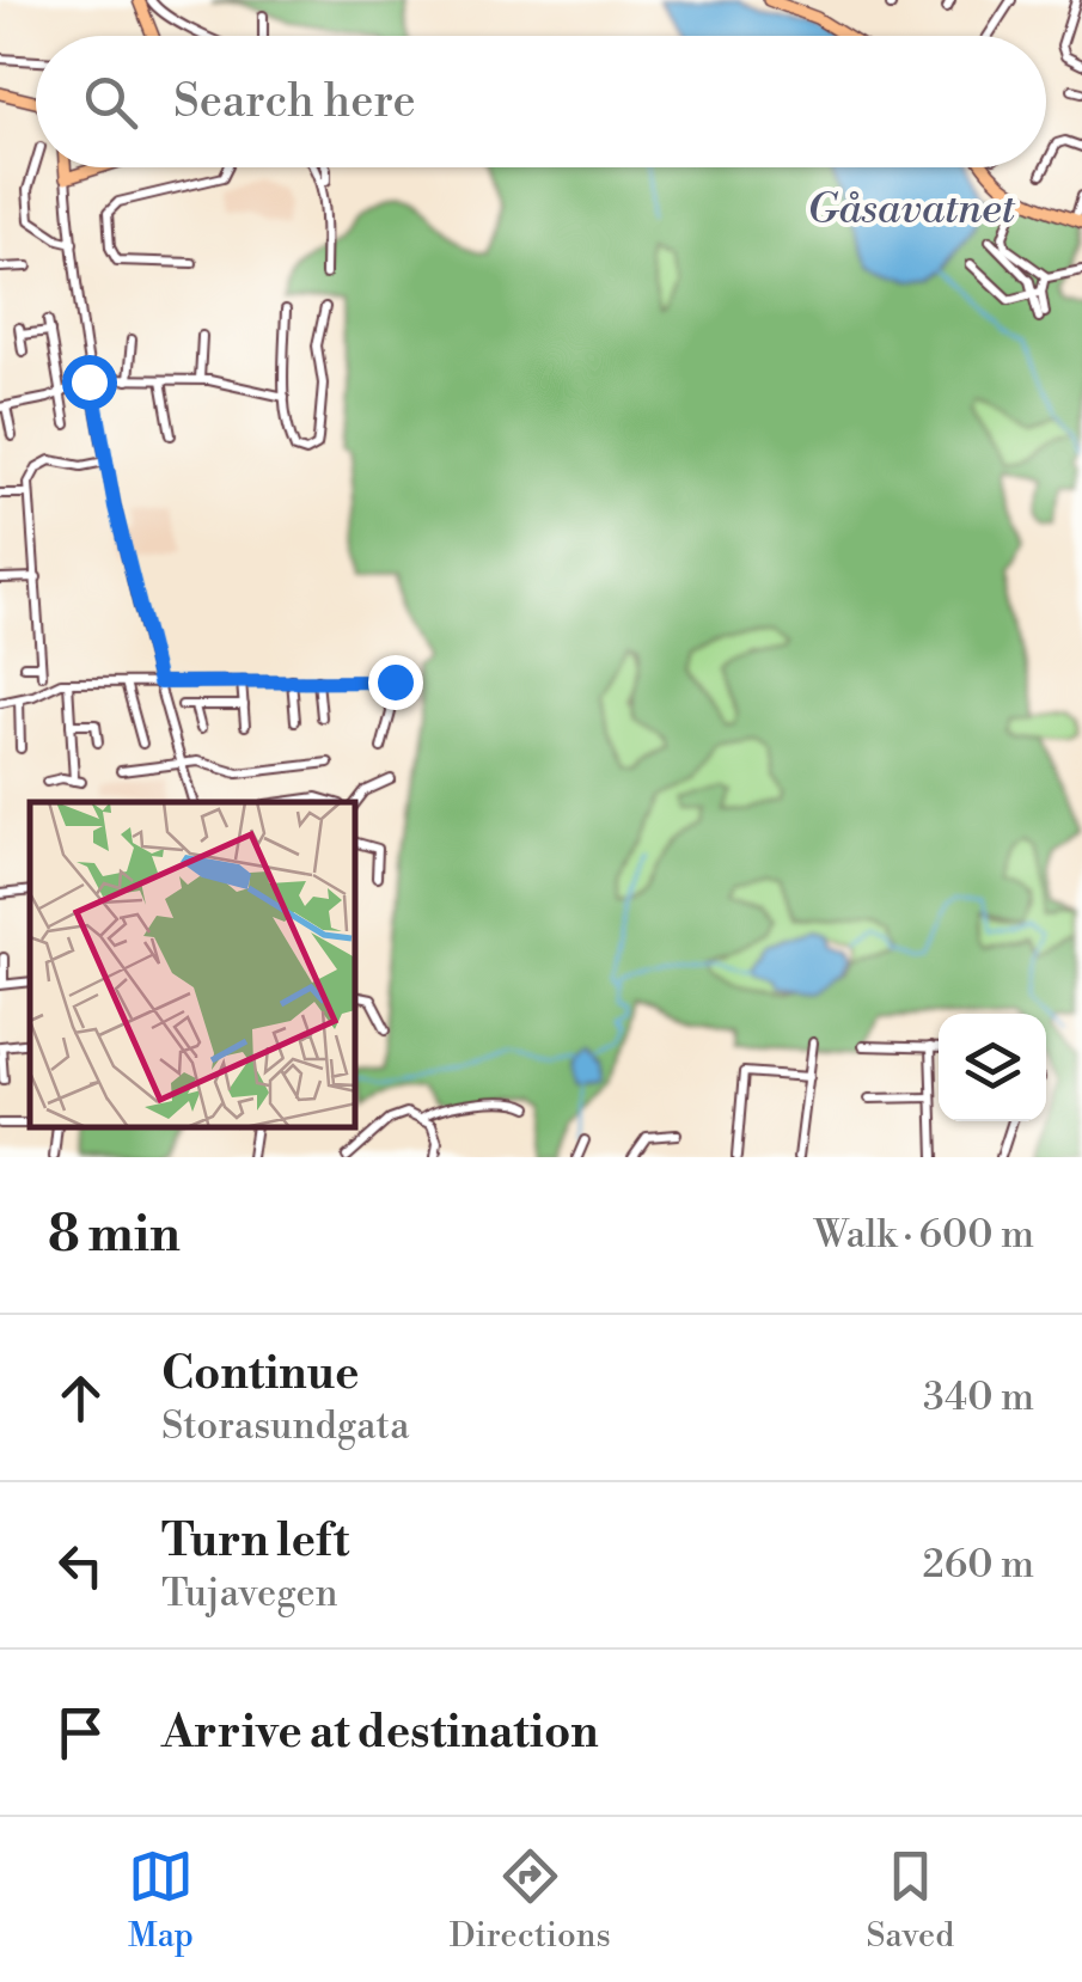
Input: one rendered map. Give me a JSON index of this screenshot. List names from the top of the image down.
{
  "water": ["Gåsavatnet"],
  "page": {
    "search": "Search here",
    "heading": ["8 min", "Walk · 600 m"],
    "list": [
      ["Continue", "Storasundgata", "340 m"],
      ["Turn left", "Tujavegen", "260 m"],
      "Arrive at destination"
    ],
    "nav": ["Map", "Directions", "Saved"]
  }
}
